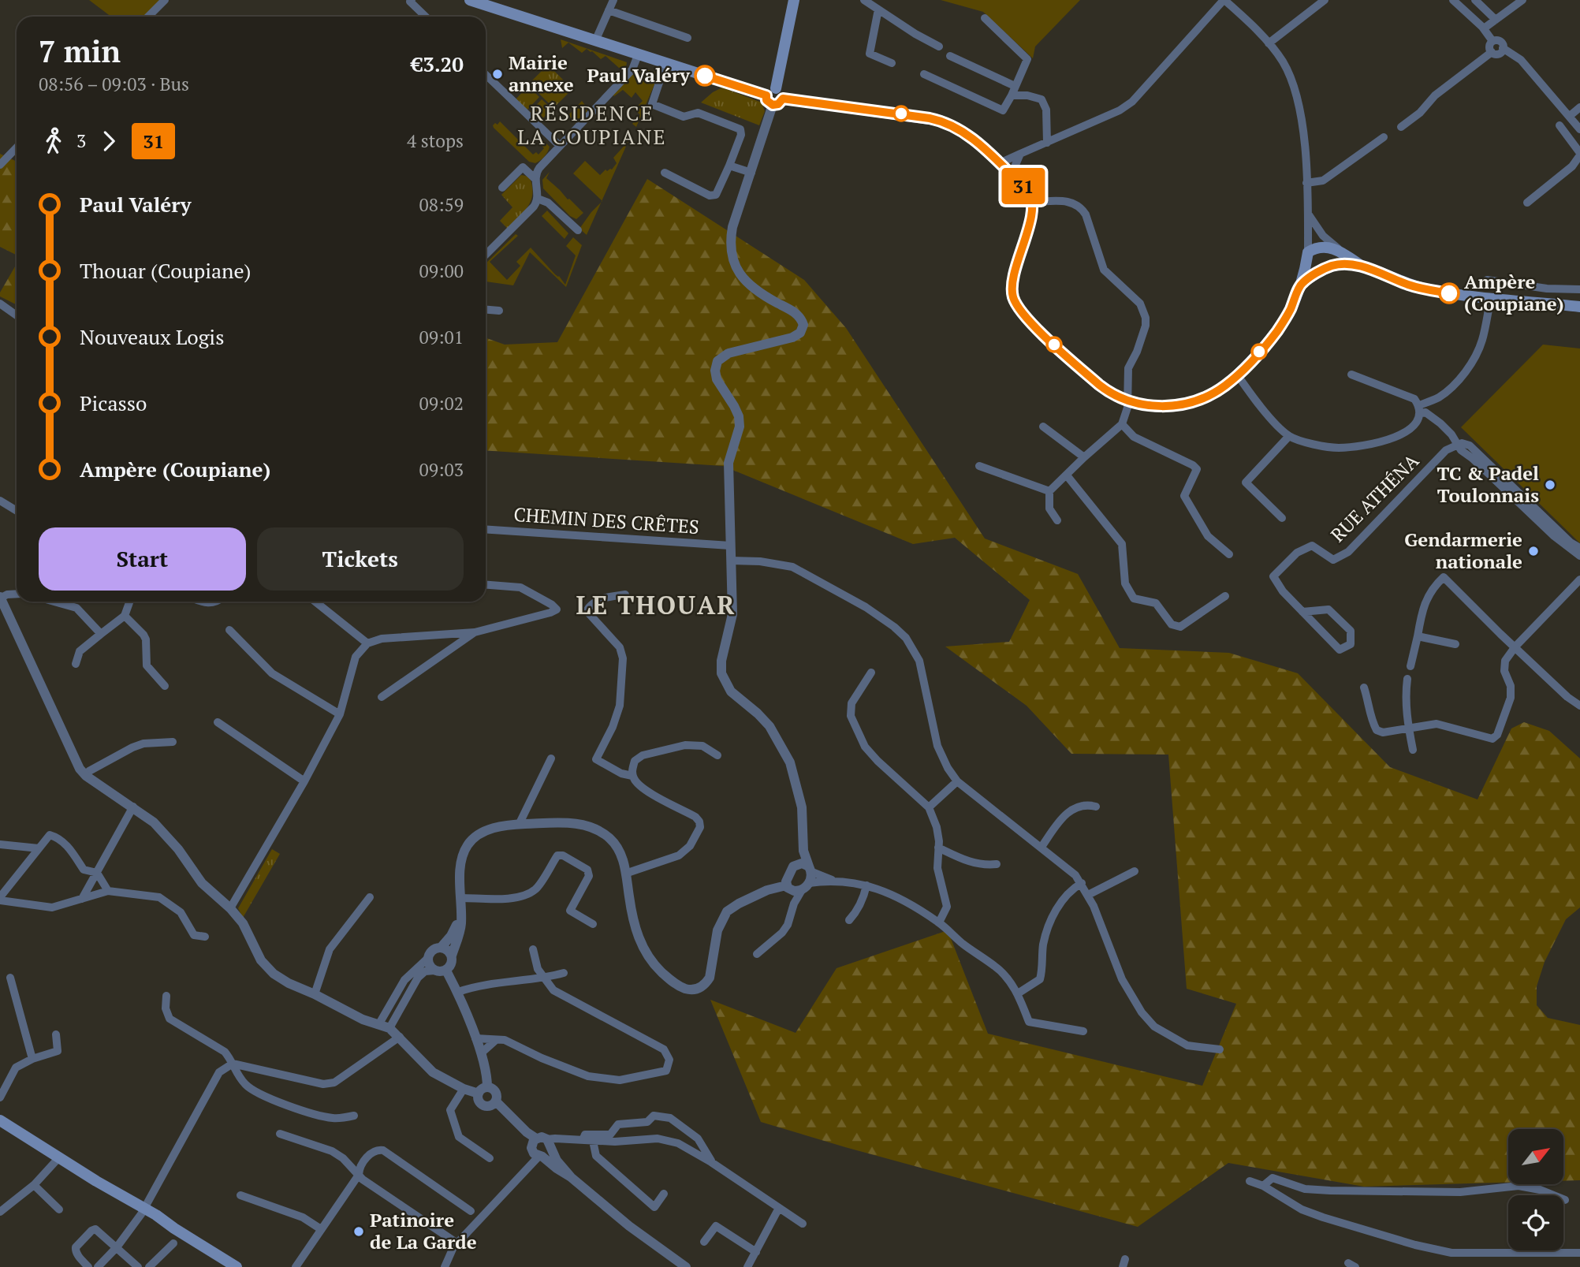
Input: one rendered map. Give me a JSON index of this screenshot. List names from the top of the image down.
{
  "streets": {
    "street": ["RUE ATHÉNA", "CHEMIN DES CRÊTES"]
  },
  "districts": ["RÉSIDENCE LA COUPIANE", "LE THOUAR"],
  "places": [
    "Mairie annexe",
    "Paul Valéry",
    "Ampère (Coupiane)",
    "TC & Padel Toulonnais",
    "Gendarmerie nationale",
    "Patinoire de La Garde"
  ],
  "lines": ["bus line 31"],
  "north": "top right",
  "page": {
    "on_map": "31",
    "heading": ["7 min", "08:56 – 09:03 · Bus", "€3.20"],
    "legs": ["3", "31", "4 stops"],
    "list": [
      {
        "name": "Paul Valéry",
        "value": "08:59"
      },
      {
        "name": "Thouar (Coupiane)",
        "value": "09:00"
      },
      {
        "name": "Nouveaux Logis",
        "value": "09:01"
      },
      {
        "name": "Picasso",
        "value": "09:02"
      },
      {
        "name": "Ampère (Coupiane)",
        "value": "09:03"
      }
    ],
    "buttons": ["Start", "Tickets"]
  }
}
